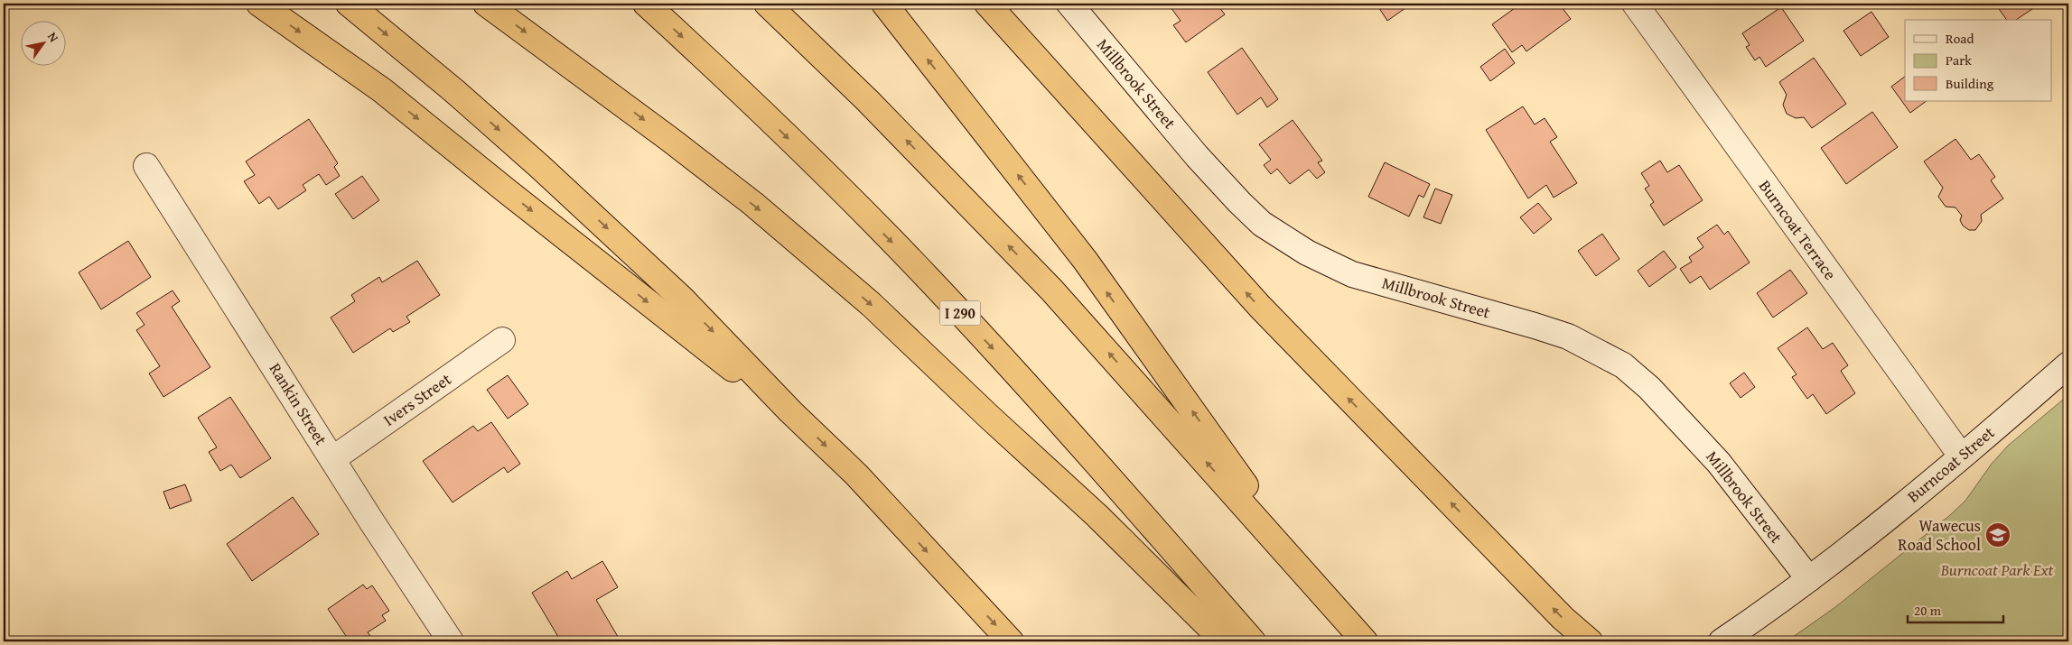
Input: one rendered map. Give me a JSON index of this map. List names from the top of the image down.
{
  "streets": {
    "highway": ["I 290"],
    "main road": [
      "Millbrook Street",
      "Burncoat Terrace",
      "Ivers Street",
      "Rankin Street",
      "Burncoat Street"
    ]
  },
  "crossings": [
    ["Millbrook Street", "Burncoat Street"],
    ["Burncoat Terrace", "Burncoat Street"],
    ["Ivers Street", "Rankin Street"]
  ],
  "parks": ["Burncoat Park Ext"],
  "places": {
    "school or university": ["Wawecus Road School"]
  },
  "legend": ["Road", "Park", "Building"],
  "scale_bar": "20 m",
  "north": "top right"
}
